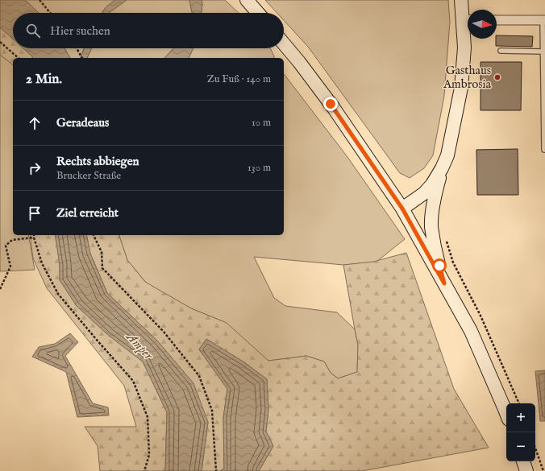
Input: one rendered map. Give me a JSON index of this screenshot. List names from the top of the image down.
{
  "water": ["Amper"],
  "places": ["Gasthaus Ambrosia"],
  "north": "right",
  "page": {
    "search": "Hier suchen",
    "heading": ["2 Min.", "Zu Fuß · 140 m"],
    "list": [
      ["Geradeaus", "10 m"],
      ["Rechts abbiegen", "Brucker Straße", "130 m"],
      "Ziel erreicht"
    ],
    "map_buttons": ["+", "−"]
  }
}
